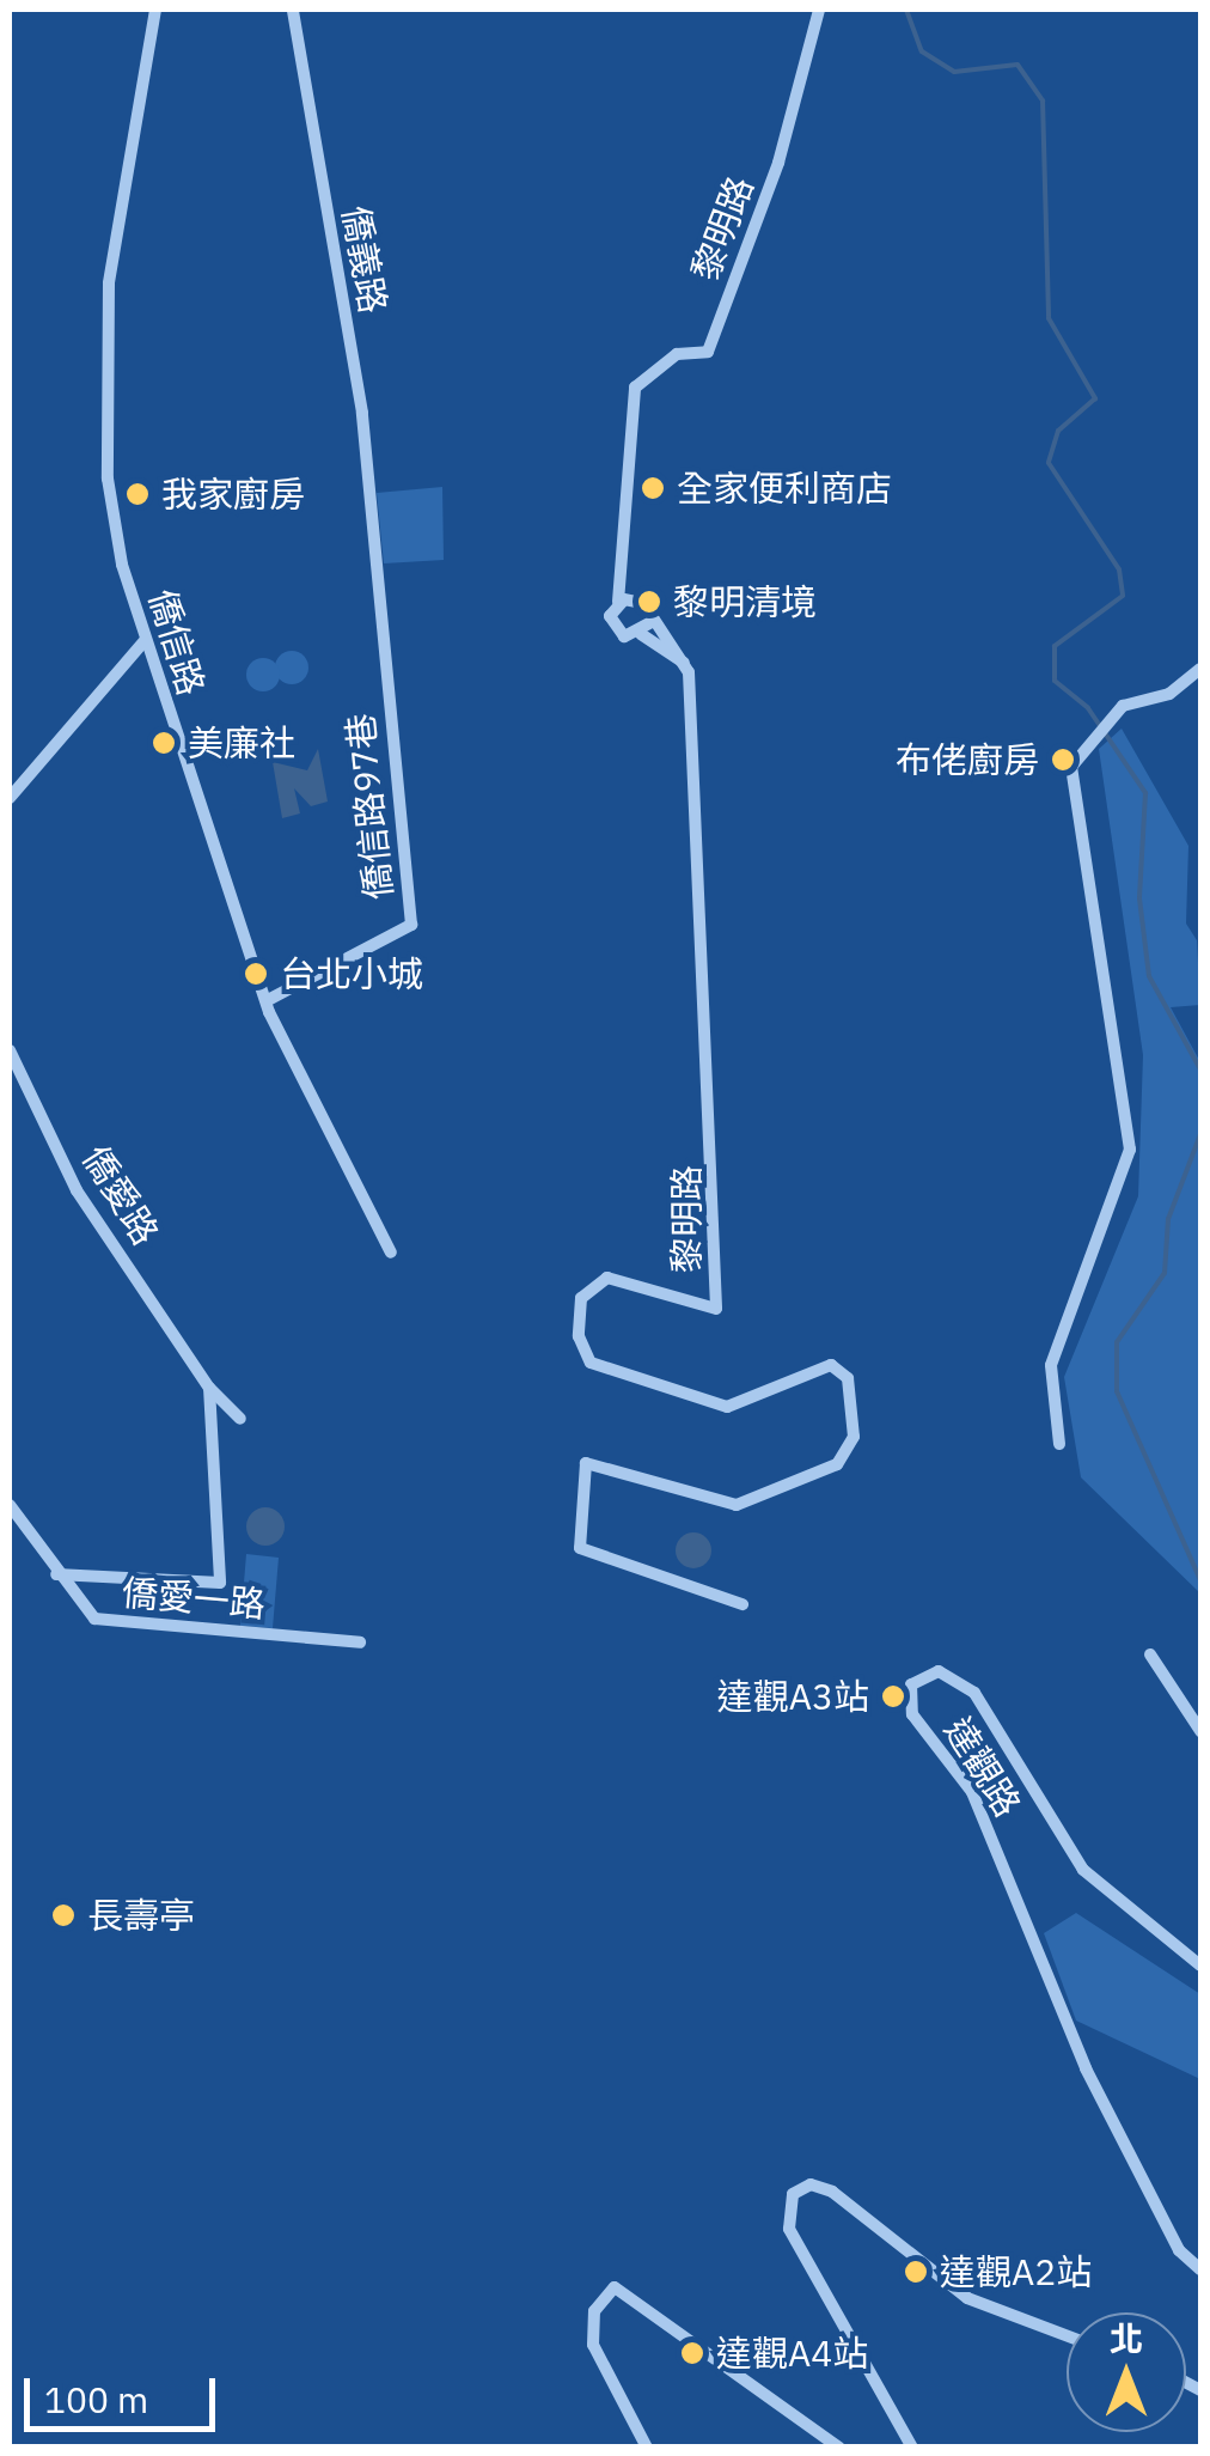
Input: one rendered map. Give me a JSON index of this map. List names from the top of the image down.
{
  "streets": {
    "street": [
      "黎明路",
      "僑義路",
      "僑信路",
      "僑信路97巷",
      "僑愛路",
      "僑愛一路",
      "達觀路"
    ]
  },
  "crossings": [
    ["僑義路", "僑信路97巷"],
    ["僑信路", "僑信路97巷"]
  ],
  "places": [
    "全家便利商店",
    "我家廚房",
    "黎明清境",
    "美廉社",
    "布佬廚房",
    "台北小城",
    "達觀A3站",
    "長壽亭",
    "達觀A2站",
    "達觀A4站"
  ],
  "scale_bar": "100 m",
  "north": "top"
}
